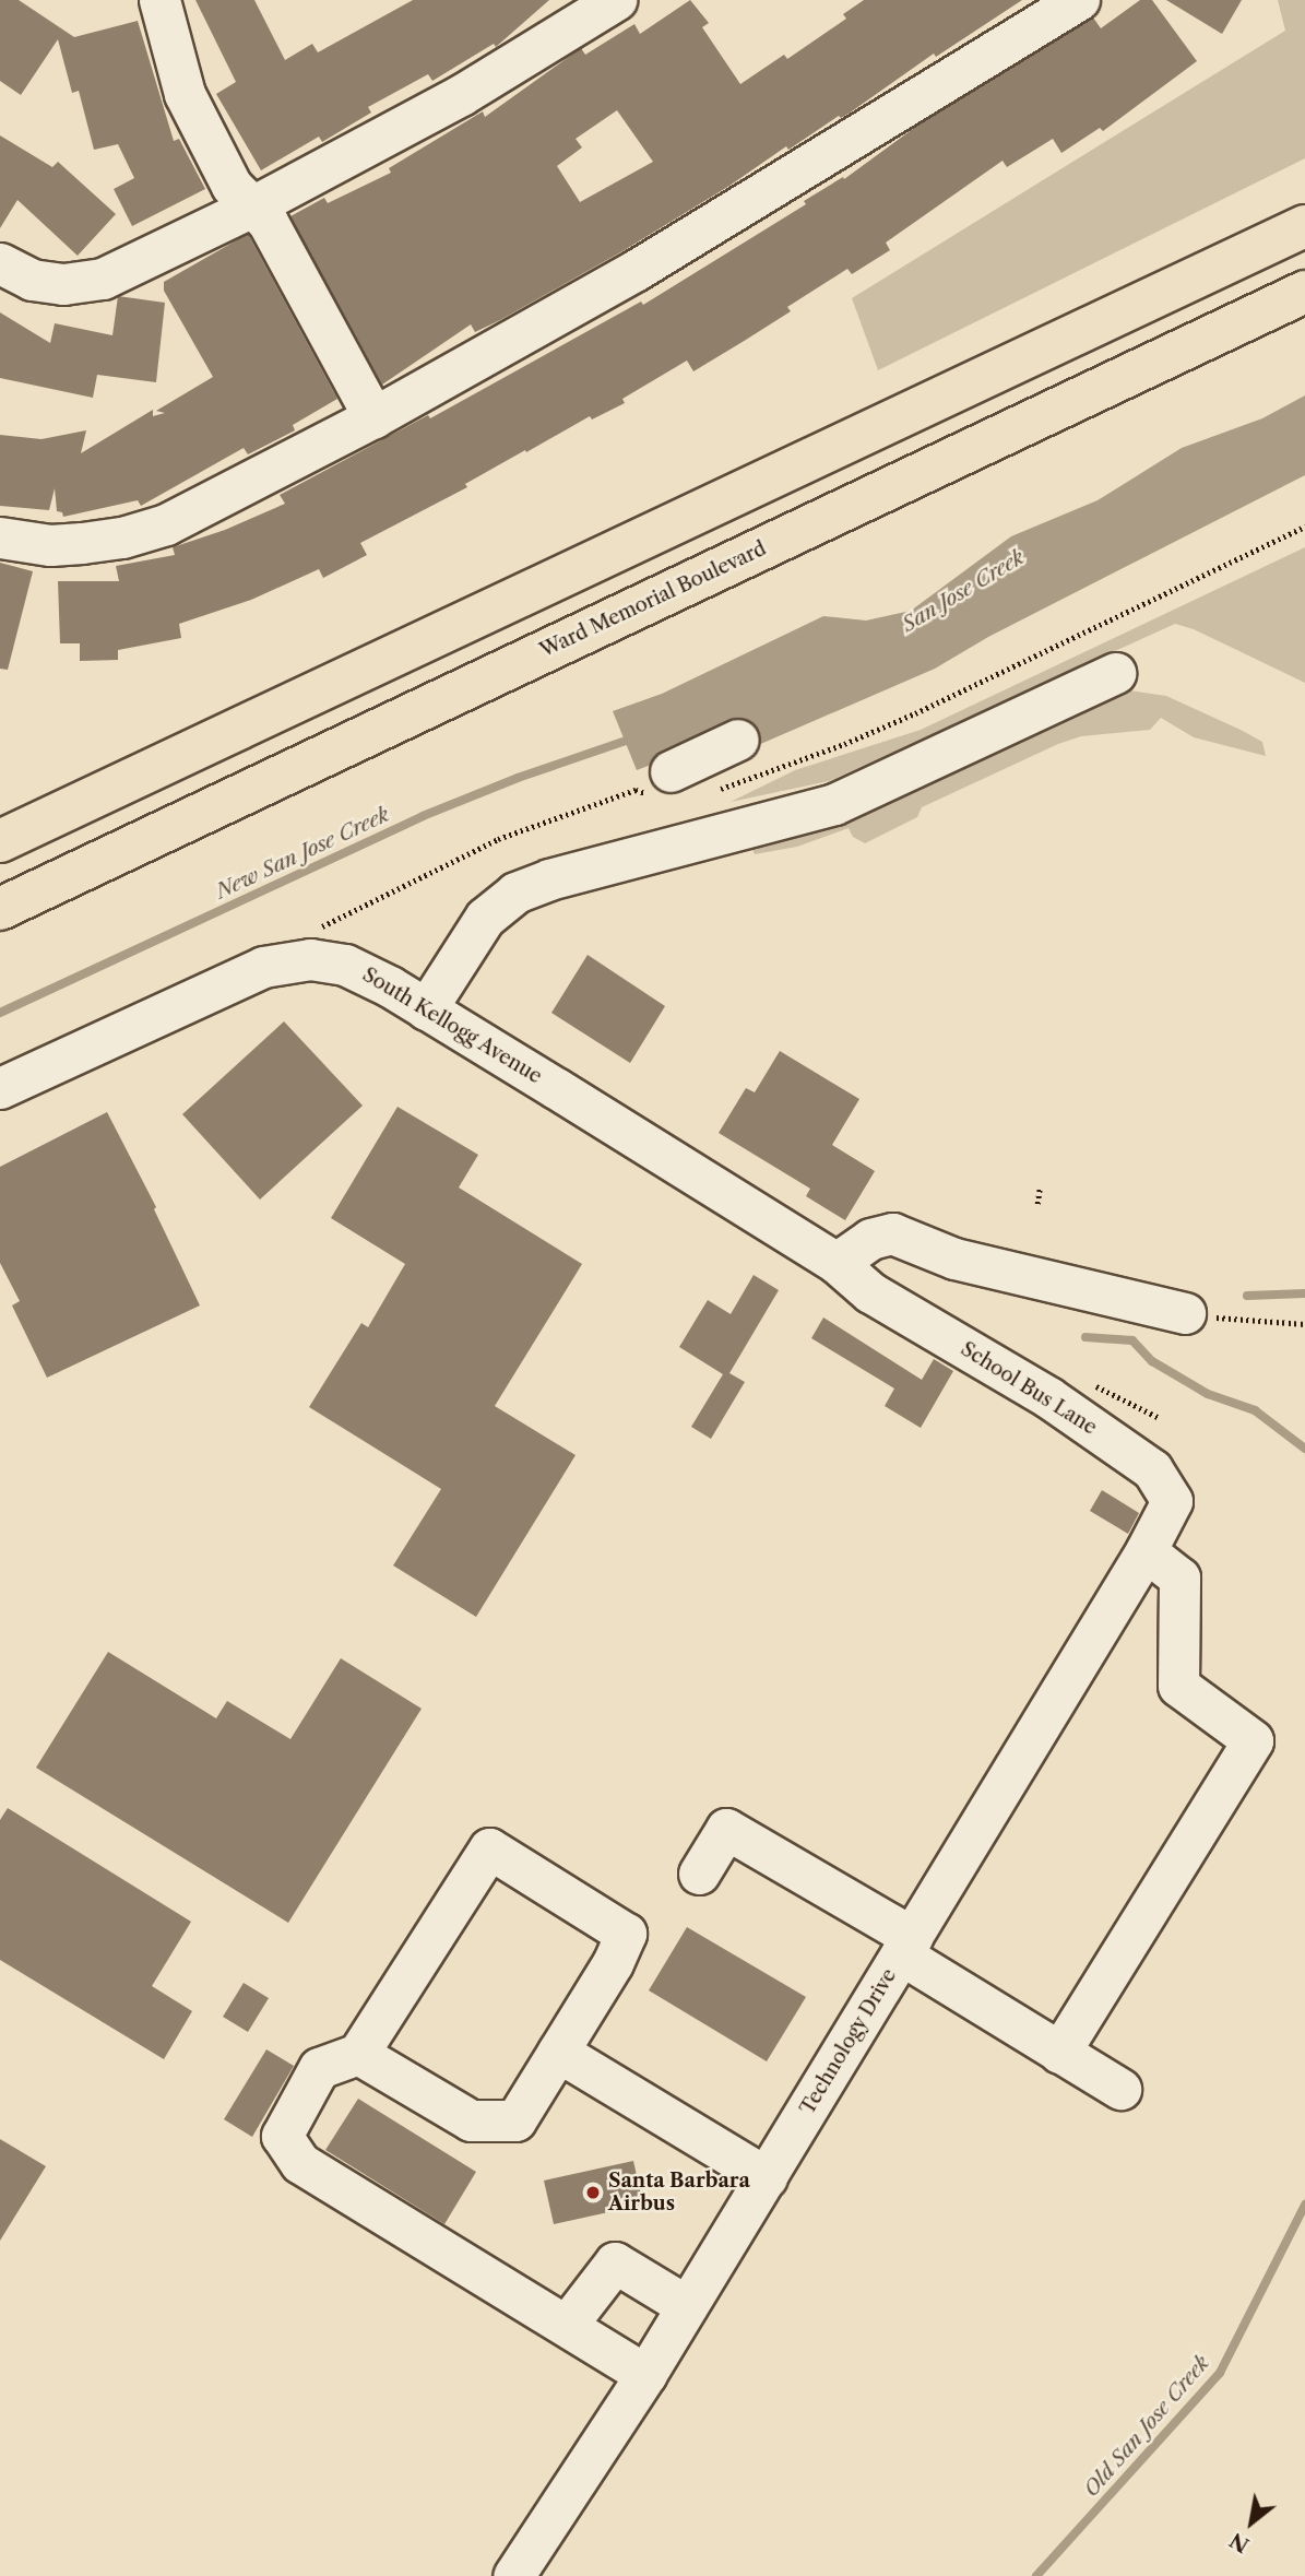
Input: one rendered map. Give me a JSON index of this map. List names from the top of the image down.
{
  "streets": {
    "highway": ["Ward Memorial Boulevard"],
    "street": ["South Kellogg Avenue", "School Bus Lane", "Technology Drive"]
  },
  "crossings": [
    ["South Kellogg Avenue", "School Bus Lane"],
    ["School Bus Lane", "Technology Drive"]
  ],
  "water": ["San Jose Creek", "New San Jose Creek", "Old San Jose Creek"],
  "places": ["Santa Barbara Airbus"],
  "north": "bottom left"
}
